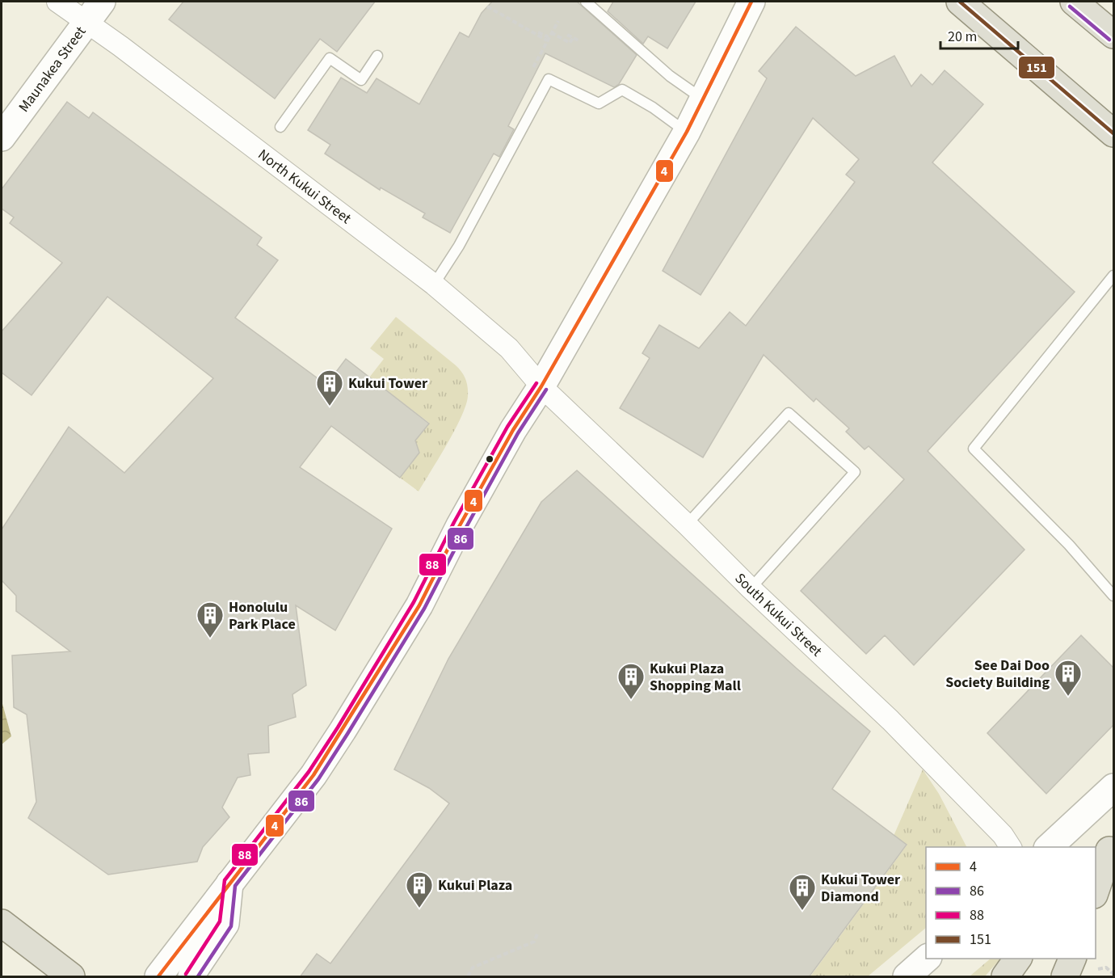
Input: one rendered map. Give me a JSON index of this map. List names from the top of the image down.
{
  "streets": {
    "main road": ["Maunakea Street"],
    "street": ["North Kukui Street", "South Kukui Street"]
  },
  "crossings": [
    ["Maunakea Street", "North Kukui Street"],
    ["North Kukui Street", "South Kukui Street"]
  ],
  "places": {
    "building": [
      "Kukui Tower",
      "Honolulu Park Place",
      "See Dai Doo Society Building",
      "Kukui Plaza Shopping Mall",
      "Kukui Plaza",
      "Kukui Tower Diamond"
    ]
  },
  "lines": [
    "transit line 4",
    "transit line 151",
    "transit line 86",
    "transit line 88"
  ],
  "legend": [
    "4",
    "86",
    "88",
    "151"
  ],
  "scale_bar": "20 m"
}
